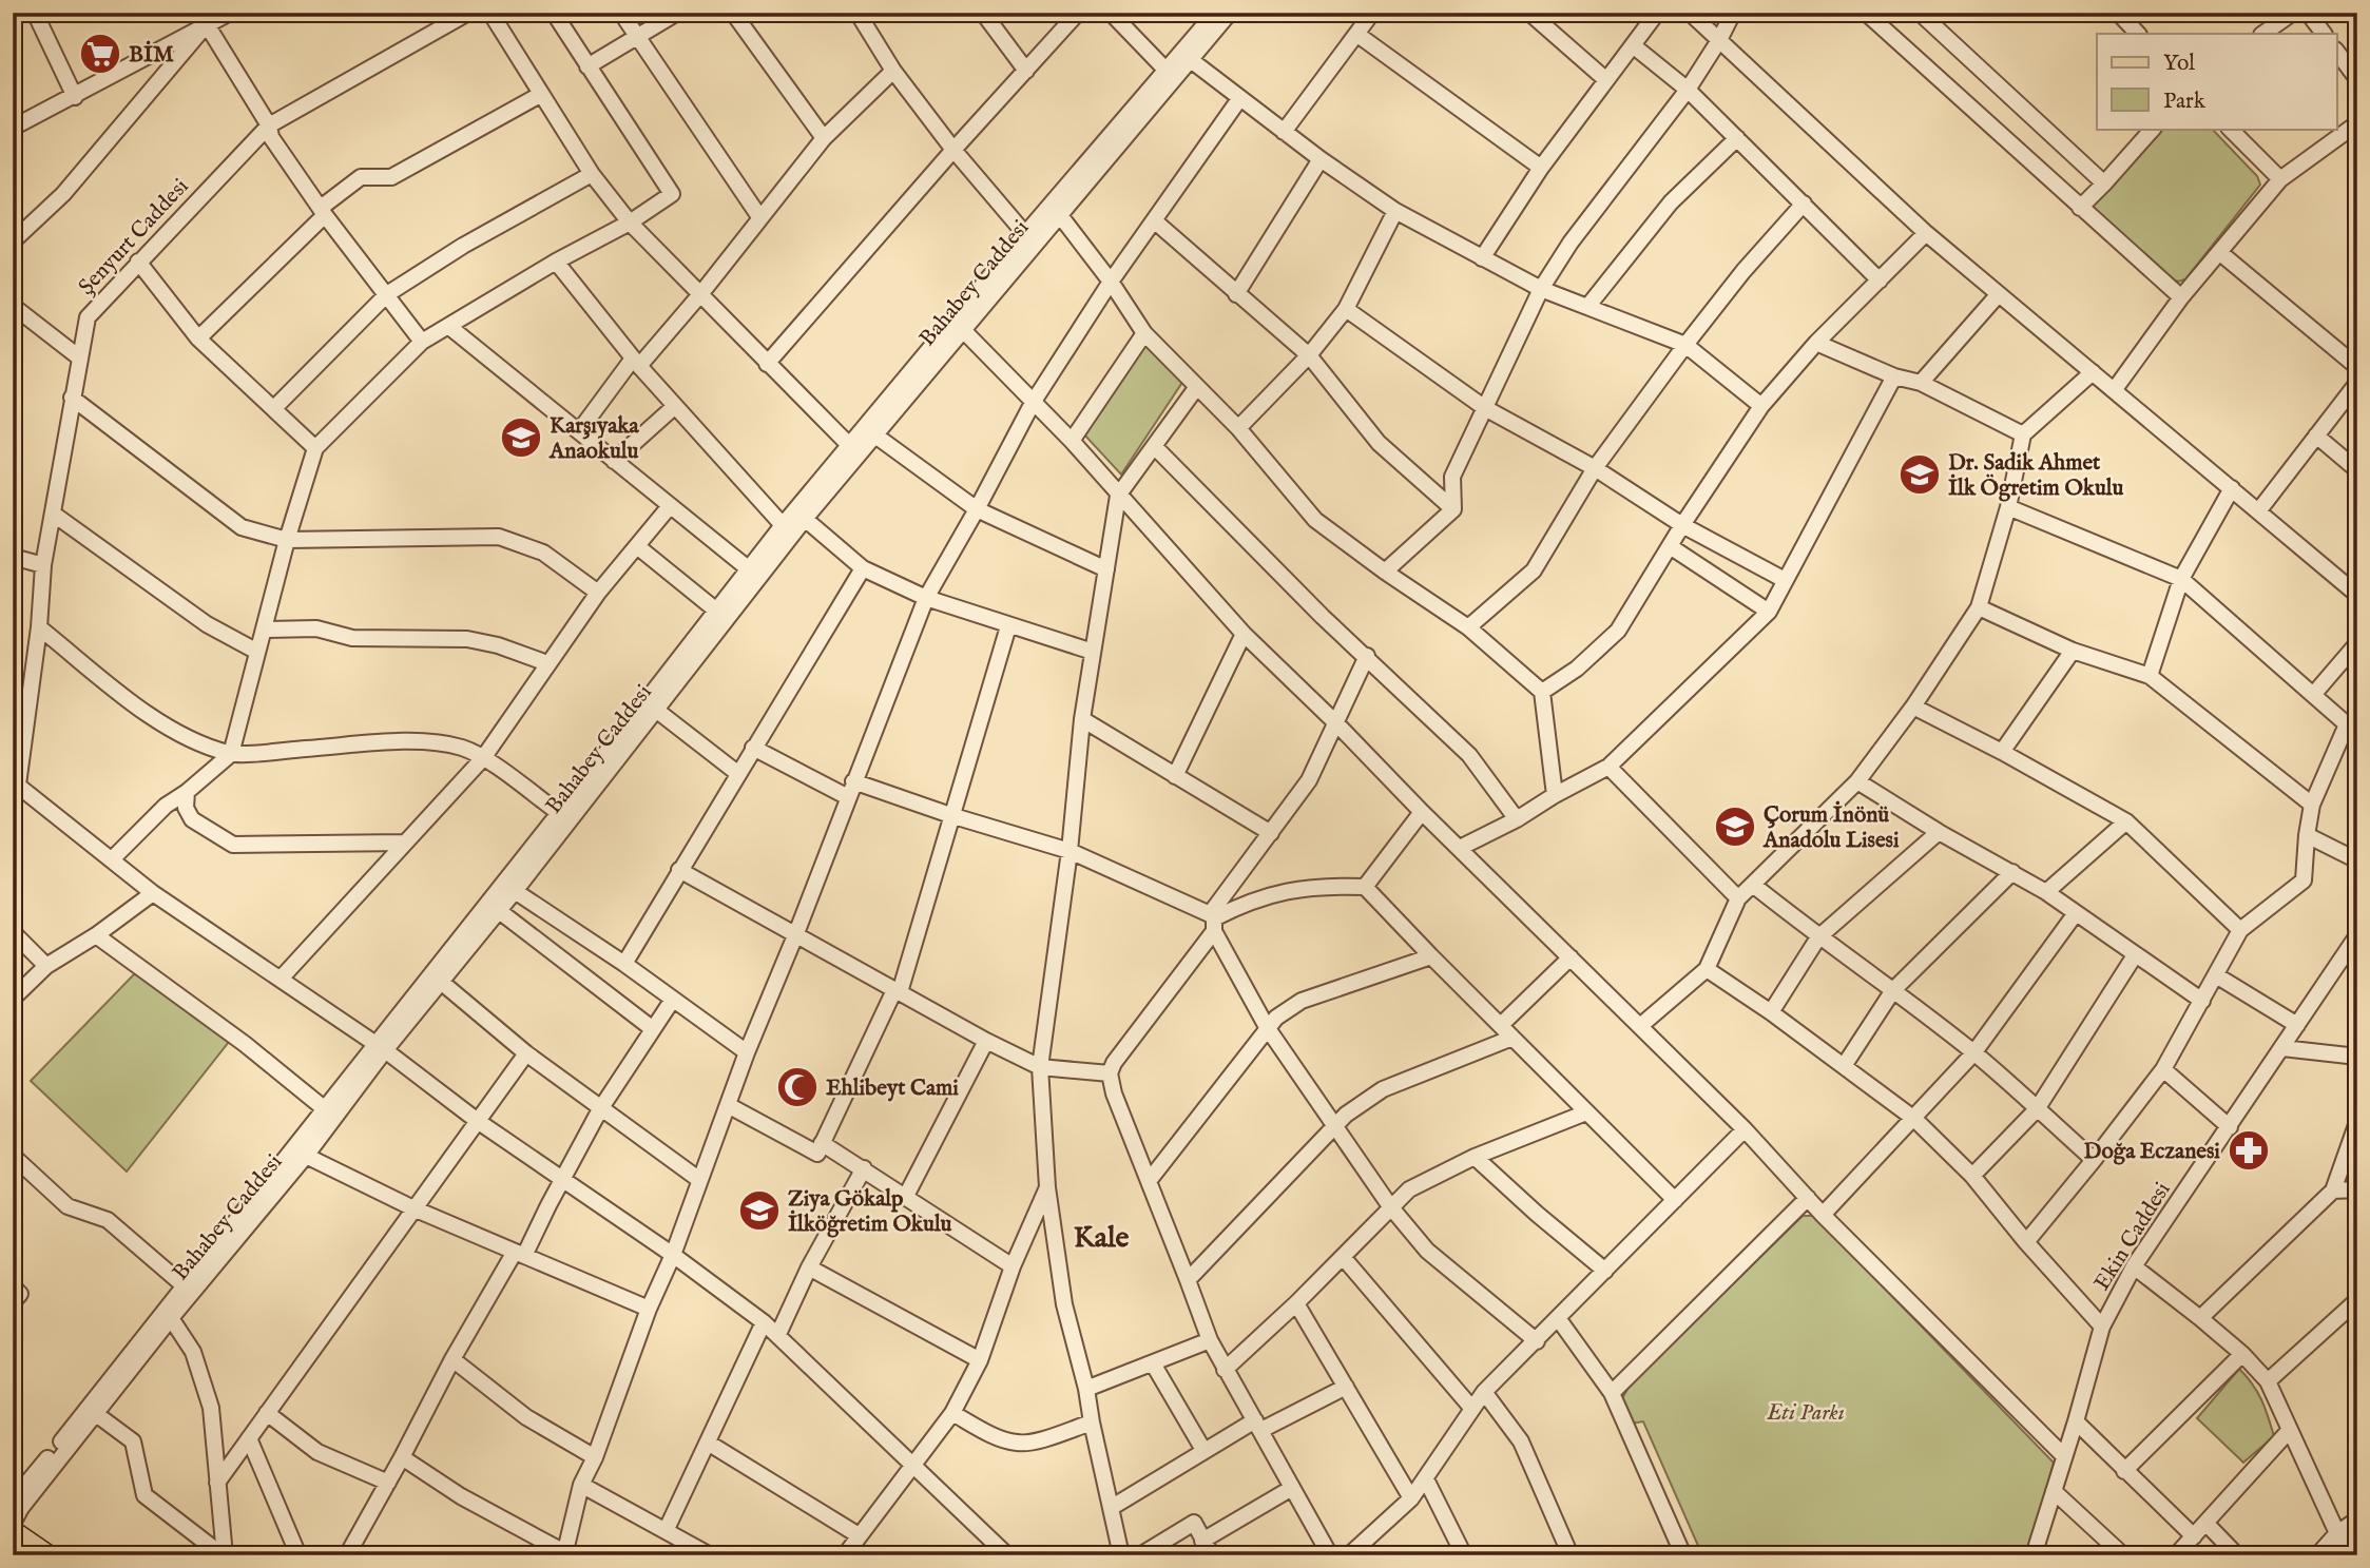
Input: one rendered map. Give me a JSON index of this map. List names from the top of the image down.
{
  "streets": {
    "street": ["Şenyurt Caddesi", "Bahabey Caddesi", "Ekin Caddesi"]
  },
  "districts": ["Kale"],
  "parks": ["Eti Parkı"],
  "places": {
    "supermarket": ["BİM"],
    "school or university": [
      "Karşıyaka Anaokulu",
      "Dr. Sadik Ahmet İlk Ögretim Okulu",
      "Çorum İnönü Anadolu Lisesi",
      "Ziya Gökalp İlköğretim Okulu"
    ],
    "mosque": ["Ehlibeyt Cami"],
    "pharmacy": ["Doğa Eczanesi"]
  },
  "legend": ["Yol", "Park"]
}
